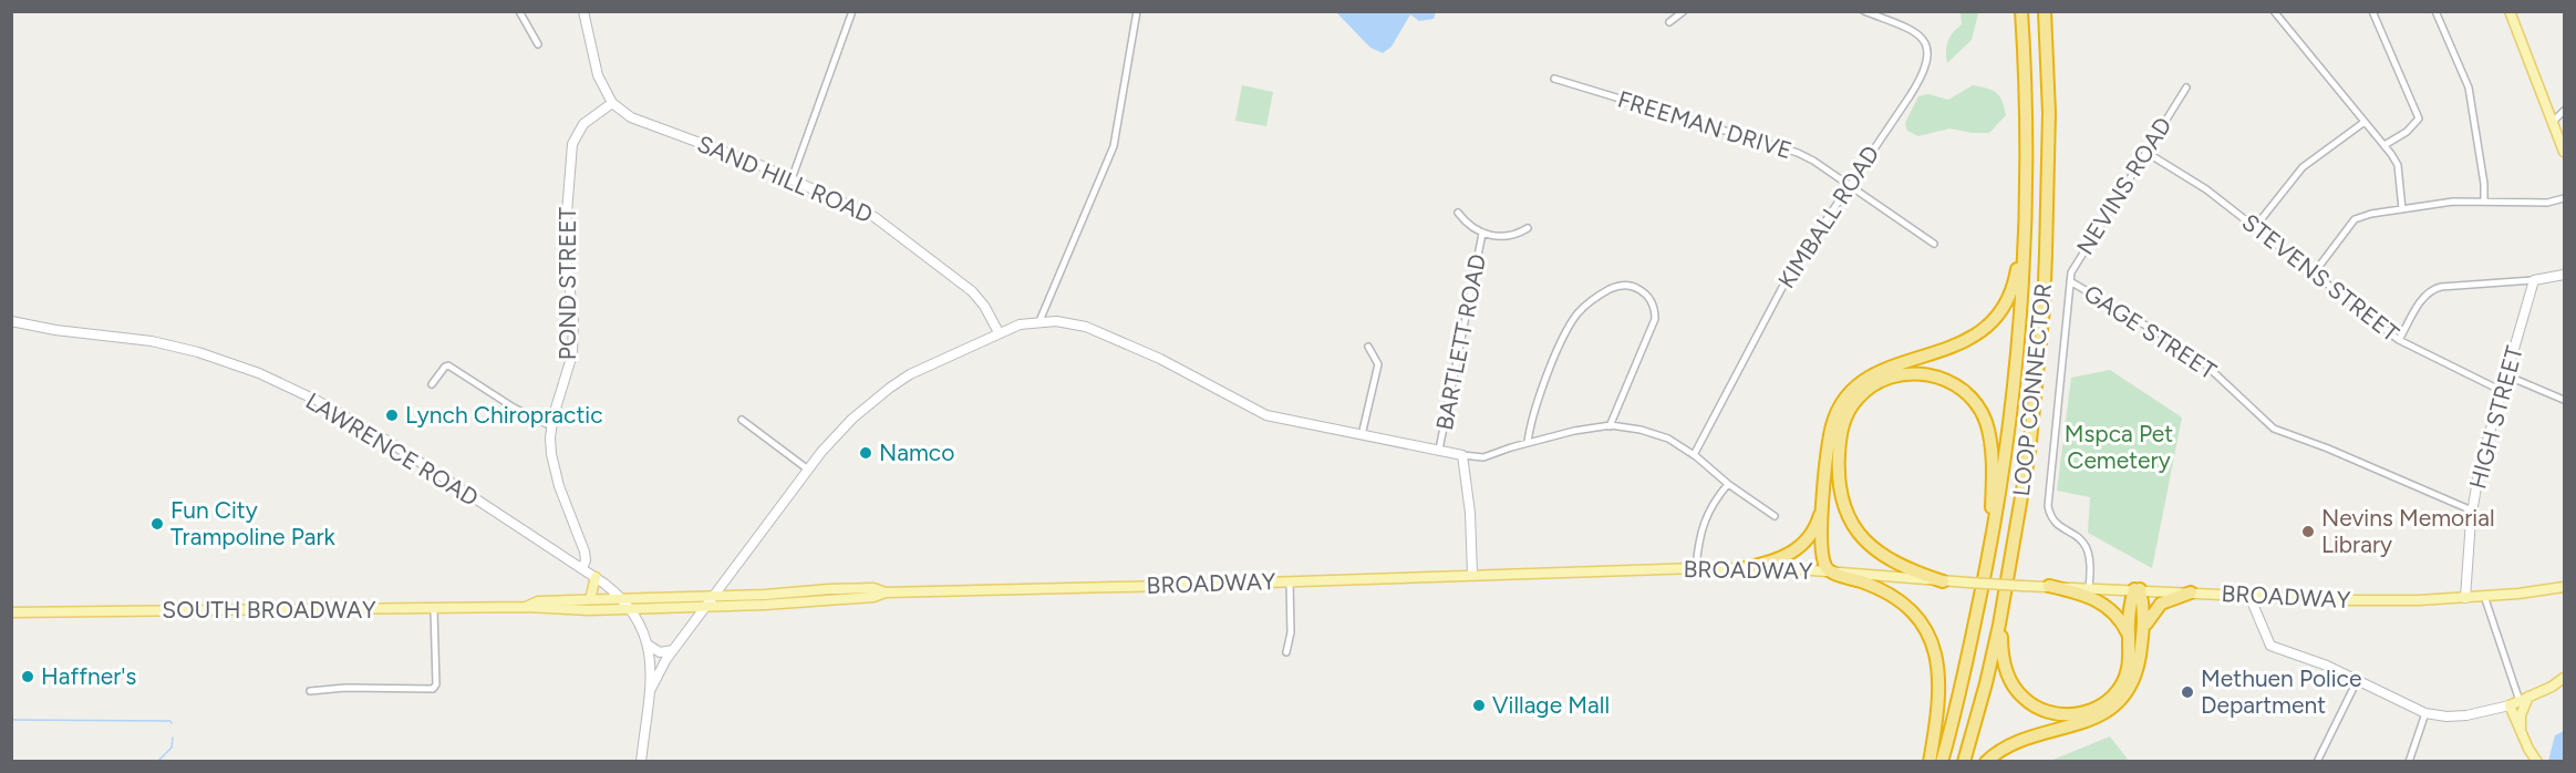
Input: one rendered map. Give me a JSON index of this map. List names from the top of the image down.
{
  "streets": {
    "highway": ["LOOP CONNECTOR"],
    "main road": ["BROADWAY", "SOUTH BROADWAY"],
    "street": [
      "FREEMAN DRIVE",
      "SAND HILL ROAD",
      "NEVINS ROAD",
      "KIMBALL ROAD",
      "STEVENS STREET",
      "POND STREET",
      "GAGE STREET",
      "BARTLETT ROAD",
      "HIGH STREET",
      "LAWRENCE ROAD"
    ]
  },
  "crossings": [
    ["FREEMAN DRIVE", "KIMBALL ROAD"],
    ["SAND HILL ROAD", "POND STREET"],
    ["NEVINS ROAD", "STEVENS STREET"],
    ["NEVINS ROAD", "GAGE STREET"],
    ["NEVINS ROAD", "BROADWAY"],
    ["STEVENS STREET", "HIGH STREET"],
    ["POND STREET", "LAWRENCE ROAD"],
    ["GAGE STREET", "HIGH STREET"],
    ["HIGH STREET", "BROADWAY"],
    ["LAWRENCE ROAD", "SOUTH BROADWAY"],
    ["BROADWAY", "SOUTH BROADWAY"]
  ],
  "parks": ["Mspca Pet Cemetery"],
  "places": [
    "Lynch Chiropractic",
    "Namco",
    "Fun City Trampoline Park",
    "Nevins Memorial Library",
    "Haffner's",
    "Methuen Police Department",
    "Village Mall"
  ]
}
